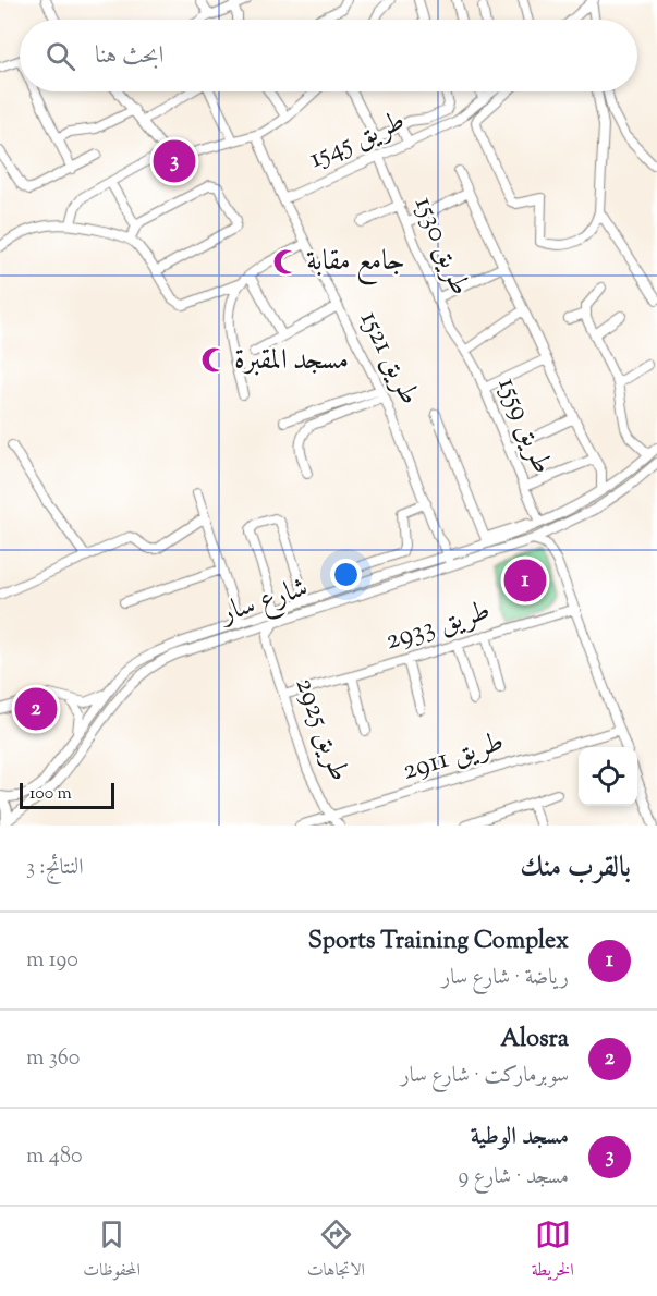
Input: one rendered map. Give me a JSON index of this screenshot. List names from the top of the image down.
{
  "streets": {
    "street": [
      "طريق 1545",
      "طريق 1530",
      "طريق 1521",
      "طريق 1559",
      "شارع سار",
      "طريق 2933",
      "طريق 2925",
      "طريق 2911"
    ]
  },
  "crossings": [
    ["طريق 1545", "طريق 1530"],
    ["طريق 1545", "طريق 1521"],
    ["طريق 1530", "طريق 1559"],
    ["طريق 1521", "شارع سار"],
    ["طريق 2933", "طريق 2925"],
    ["طريق 2925", "طريق 2911"]
  ],
  "places": {
    "mosque": ["جامع مقابة", "مسجد المقبرة"]
  },
  "scale_bar": "100 m",
  "page": {
    "search": "ابحث هنا",
    "pins": ["3", "1", "2"],
    "scale": "100 m",
    "heading": ["بالقرب منك", "النتائج: 3"],
    "list": [
      {
        "mark": "1",
        "name": "Sports Training Complex",
        "note": "رياضة · شارع سار",
        "value": "190 m"
      },
      {
        "mark": "2",
        "name": "Alosra",
        "note": "سوبرماركت · شارع سار",
        "value": "360 m"
      },
      {
        "mark": "3",
        "name": "مسجد الوطية",
        "note": "مسجد · شارع 9",
        "value": "480 m"
      }
    ],
    "nav": ["الخريطة", "الاتجاهات", "المحفوظات"]
  }
}
